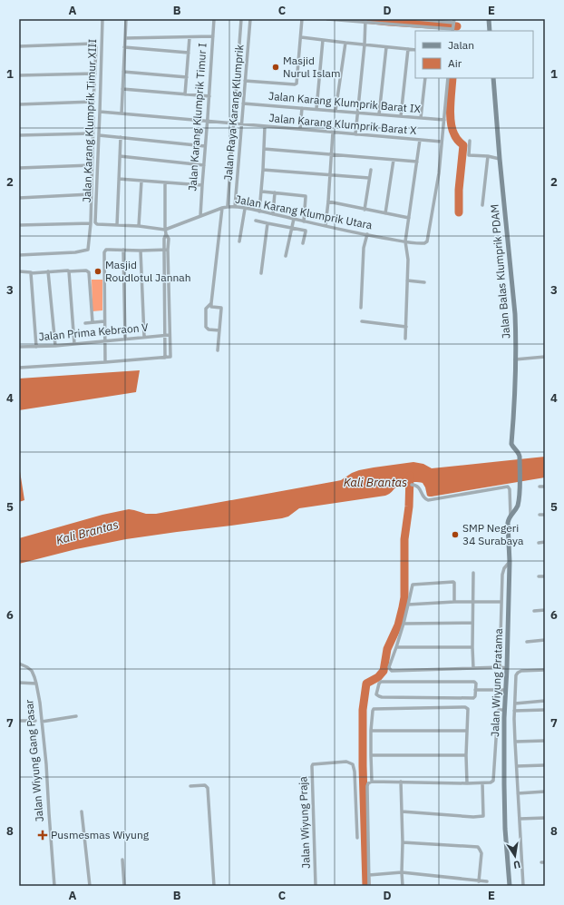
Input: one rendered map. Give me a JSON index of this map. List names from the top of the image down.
{
  "streets": {
    "street": [
      "Jalan Karang Klumprik Barat IX",
      "Jalan Raya Karang Klumprik",
      "Jalan Karang Klumprik Timur I",
      "Jalan Karang Klumprik Timur XIII",
      "Jalan Karang Klumprik Barat X",
      "Jalan Karang Klumprik Utara",
      "Jalan Balas Klumprik PDAM",
      "Jalan Prima Kebraon V",
      "Jalan Wiyung Pratama",
      "Jalan Wiyung Gang Pasar",
      "Jalan Wiyung Praja"
    ]
  },
  "crossings": [
    ["Jalan Karang Klumprik Barat IX", "Jalan Raya Karang Klumprik"],
    ["Jalan Raya Karang Klumprik", "Jalan Karang Klumprik Barat X"],
    ["Jalan Raya Karang Klumprik", "Jalan Karang Klumprik Utara"],
    ["Jalan Karang Klumprik Timur I", "Jalan Karang Klumprik Barat X"],
    ["Jalan Karang Klumprik Timur I", "Jalan Karang Klumprik Utara"],
    ["Jalan Karang Klumprik Timur XIII", "Jalan Karang Klumprik Barat X"],
    ["Jalan Karang Klumprik Timur XIII", "Jalan Karang Klumprik Utara"],
    ["Jalan Karang Klumprik Barat X", "Jalan Karang Klumprik Utara"],
    ["Jalan Balas Klumprik PDAM", "Jalan Wiyung Pratama"]
  ],
  "water": ["Kali Brantas"],
  "places": {
    "other": ["Masjid Nurul Islam", "Masjid Roudlotul Jannah", "SMP Negeri 34 Surabaya"],
    "health": ["Pusmesmas Wiyung"]
  },
  "legend": ["Jalan", "Air"],
  "north": "bottom",
  "grid": {
    "columns": [
      "A",
      "B",
      "C",
      "D",
      "E"
    ],
    "rows": [
      "1",
      "2",
      "3",
      "4",
      "5",
      "6",
      "7",
      "8"
    ]
  }
}
